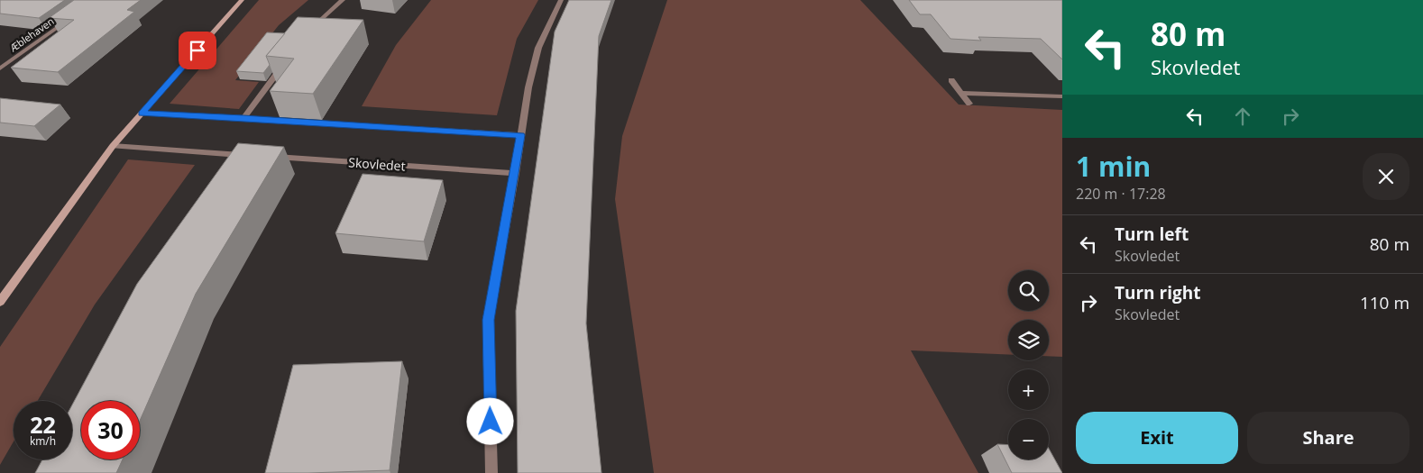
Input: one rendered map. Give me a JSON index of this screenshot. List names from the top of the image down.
{
  "streets": {
    "street": ["Æblehaven", "Skovledet"]
  },
  "page": {
    "turn": ["80 m", "Skovledet"],
    "heading": ["1 min", "220 m · 17:28"],
    "list": [
      {
        "name": "Turn left",
        "note": "Skovledet",
        "value": "80 m"
      },
      {
        "name": "Turn right",
        "note": "Skovledet",
        "value": "110 m"
      }
    ],
    "map_buttons": ["+", "−"],
    "speed": "22 km/h",
    "limit": "30",
    "buttons": ["Exit", "Share"]
  }
}
